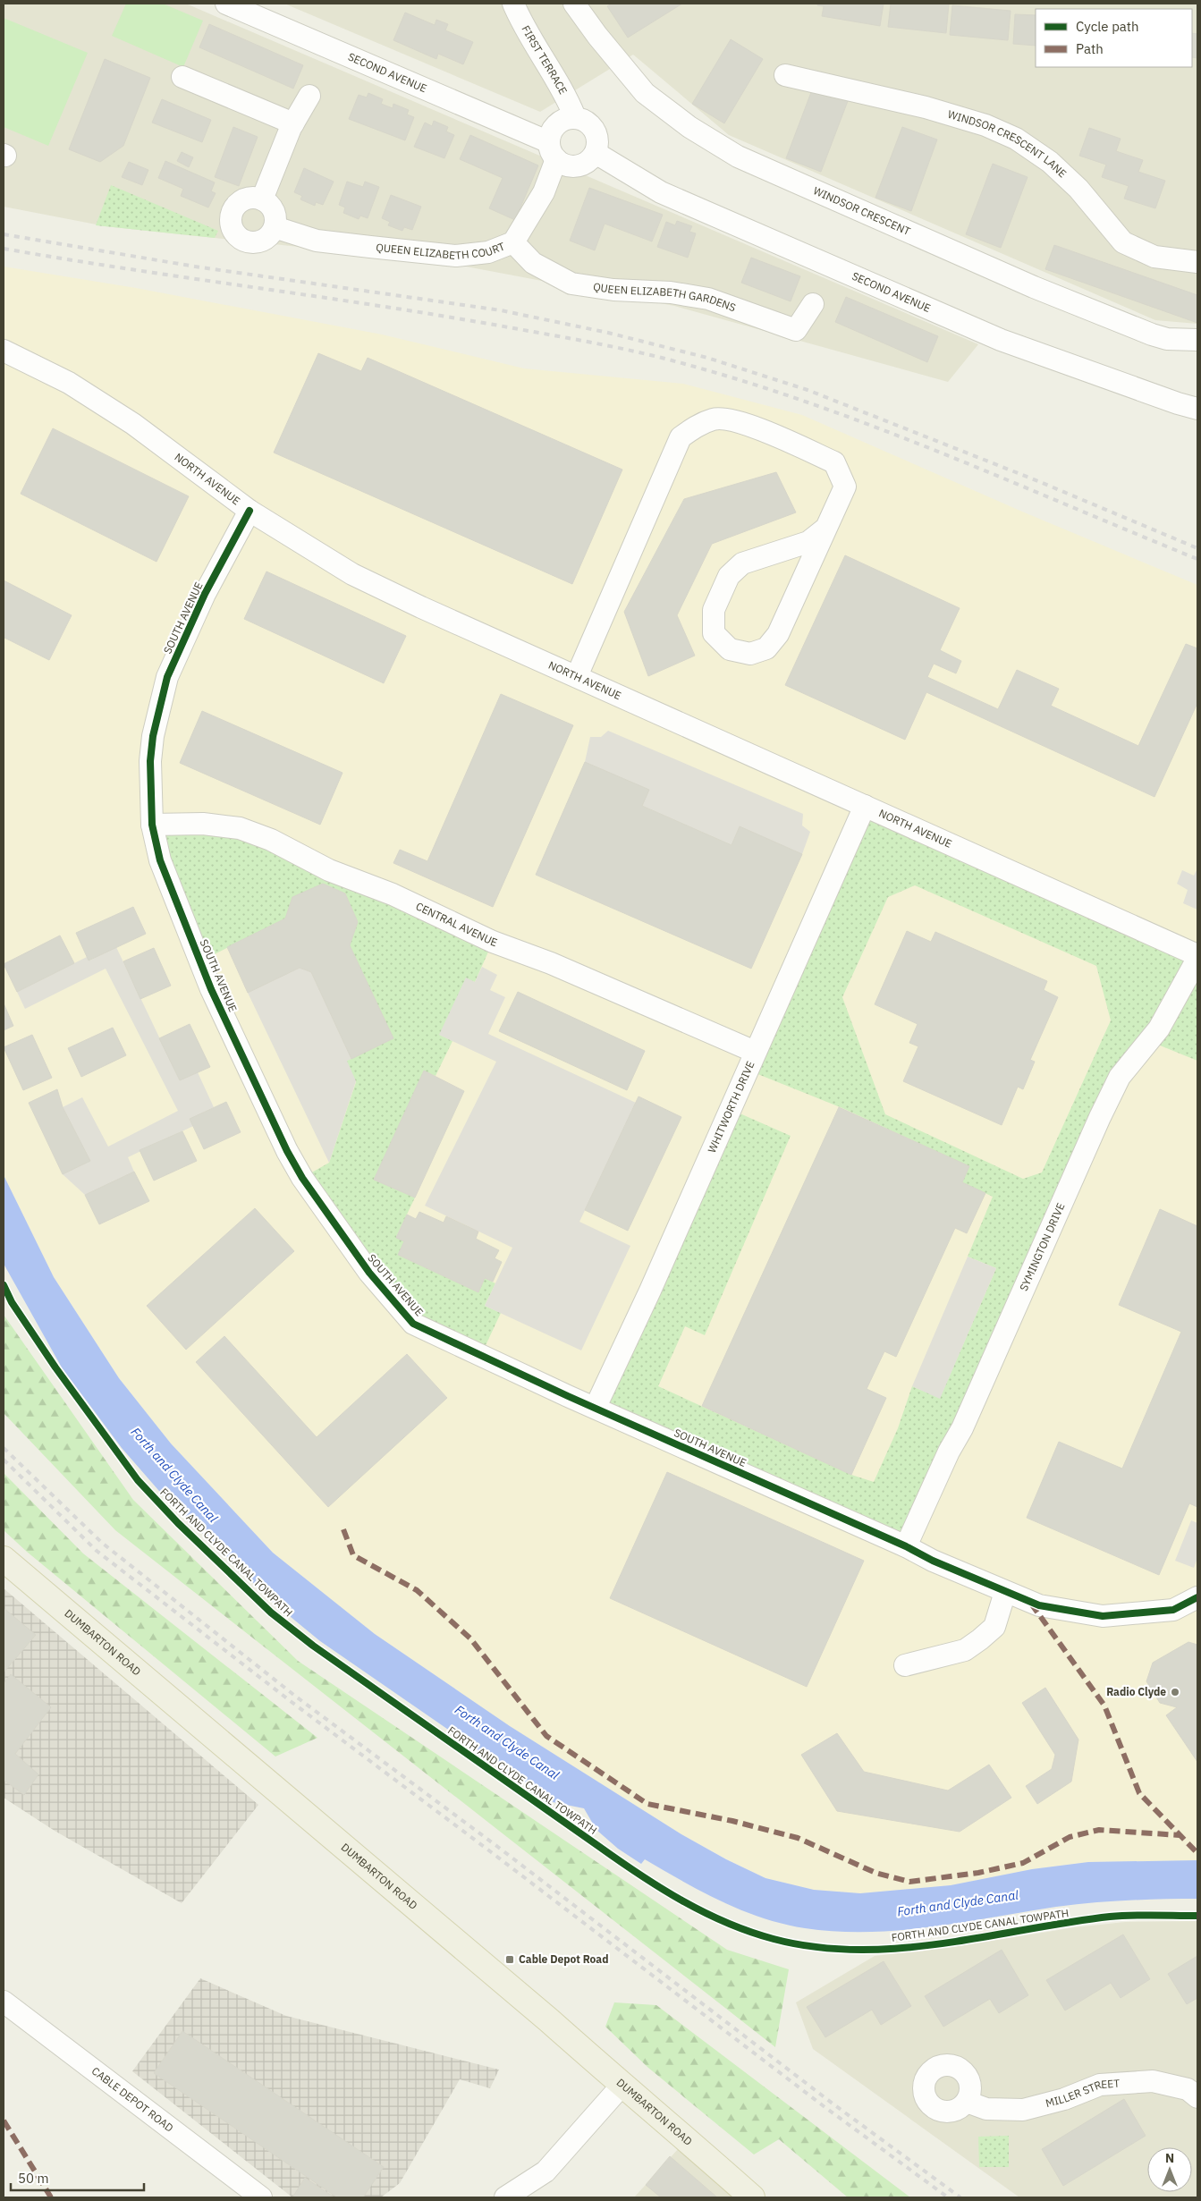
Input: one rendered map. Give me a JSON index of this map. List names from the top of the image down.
{
  "streets": {
    "main road": ["DUMBARTON ROAD"],
    "street": [
      "FIRST TERRACE",
      "SECOND AVENUE",
      "WINDSOR CRESCENT LANE",
      "WINDSOR CRESCENT",
      "QUEEN ELIZABETH COURT",
      "QUEEN ELIZABETH GARDENS",
      "NORTH AVENUE",
      "SOUTH AVENUE",
      "CENTRAL AVENUE",
      "WHITWORTH DRIVE",
      "SYMINGTON DRIVE",
      "MILLER STREET",
      "CABLE DEPOT ROAD"
    ],
    "cycle path": ["FORTH AND CLYDE CANAL TOWPATH"]
  },
  "crossings": [
    ["FIRST TERRACE", "SECOND AVENUE"],
    ["FIRST TERRACE", "QUEEN ELIZABETH COURT"],
    ["SECOND AVENUE", "QUEEN ELIZABETH COURT"],
    ["QUEEN ELIZABETH COURT", "QUEEN ELIZABETH GARDENS"],
    ["NORTH AVENUE", "SOUTH AVENUE"],
    ["NORTH AVENUE", "WHITWORTH DRIVE"],
    ["NORTH AVENUE", "SYMINGTON DRIVE"],
    ["SOUTH AVENUE", "CENTRAL AVENUE"],
    ["SOUTH AVENUE", "WHITWORTH DRIVE"],
    ["SOUTH AVENUE", "SYMINGTON DRIVE"],
    ["CENTRAL AVENUE", "WHITWORTH DRIVE"]
  ],
  "water": ["Forth and Clyde Canal"],
  "places": {
    "other": ["Radio Clyde"],
    "transit": ["Cable Depot Road"]
  },
  "legend": ["Cycle path", "Path"],
  "scale_bar": "50 m",
  "north": "top"
}
